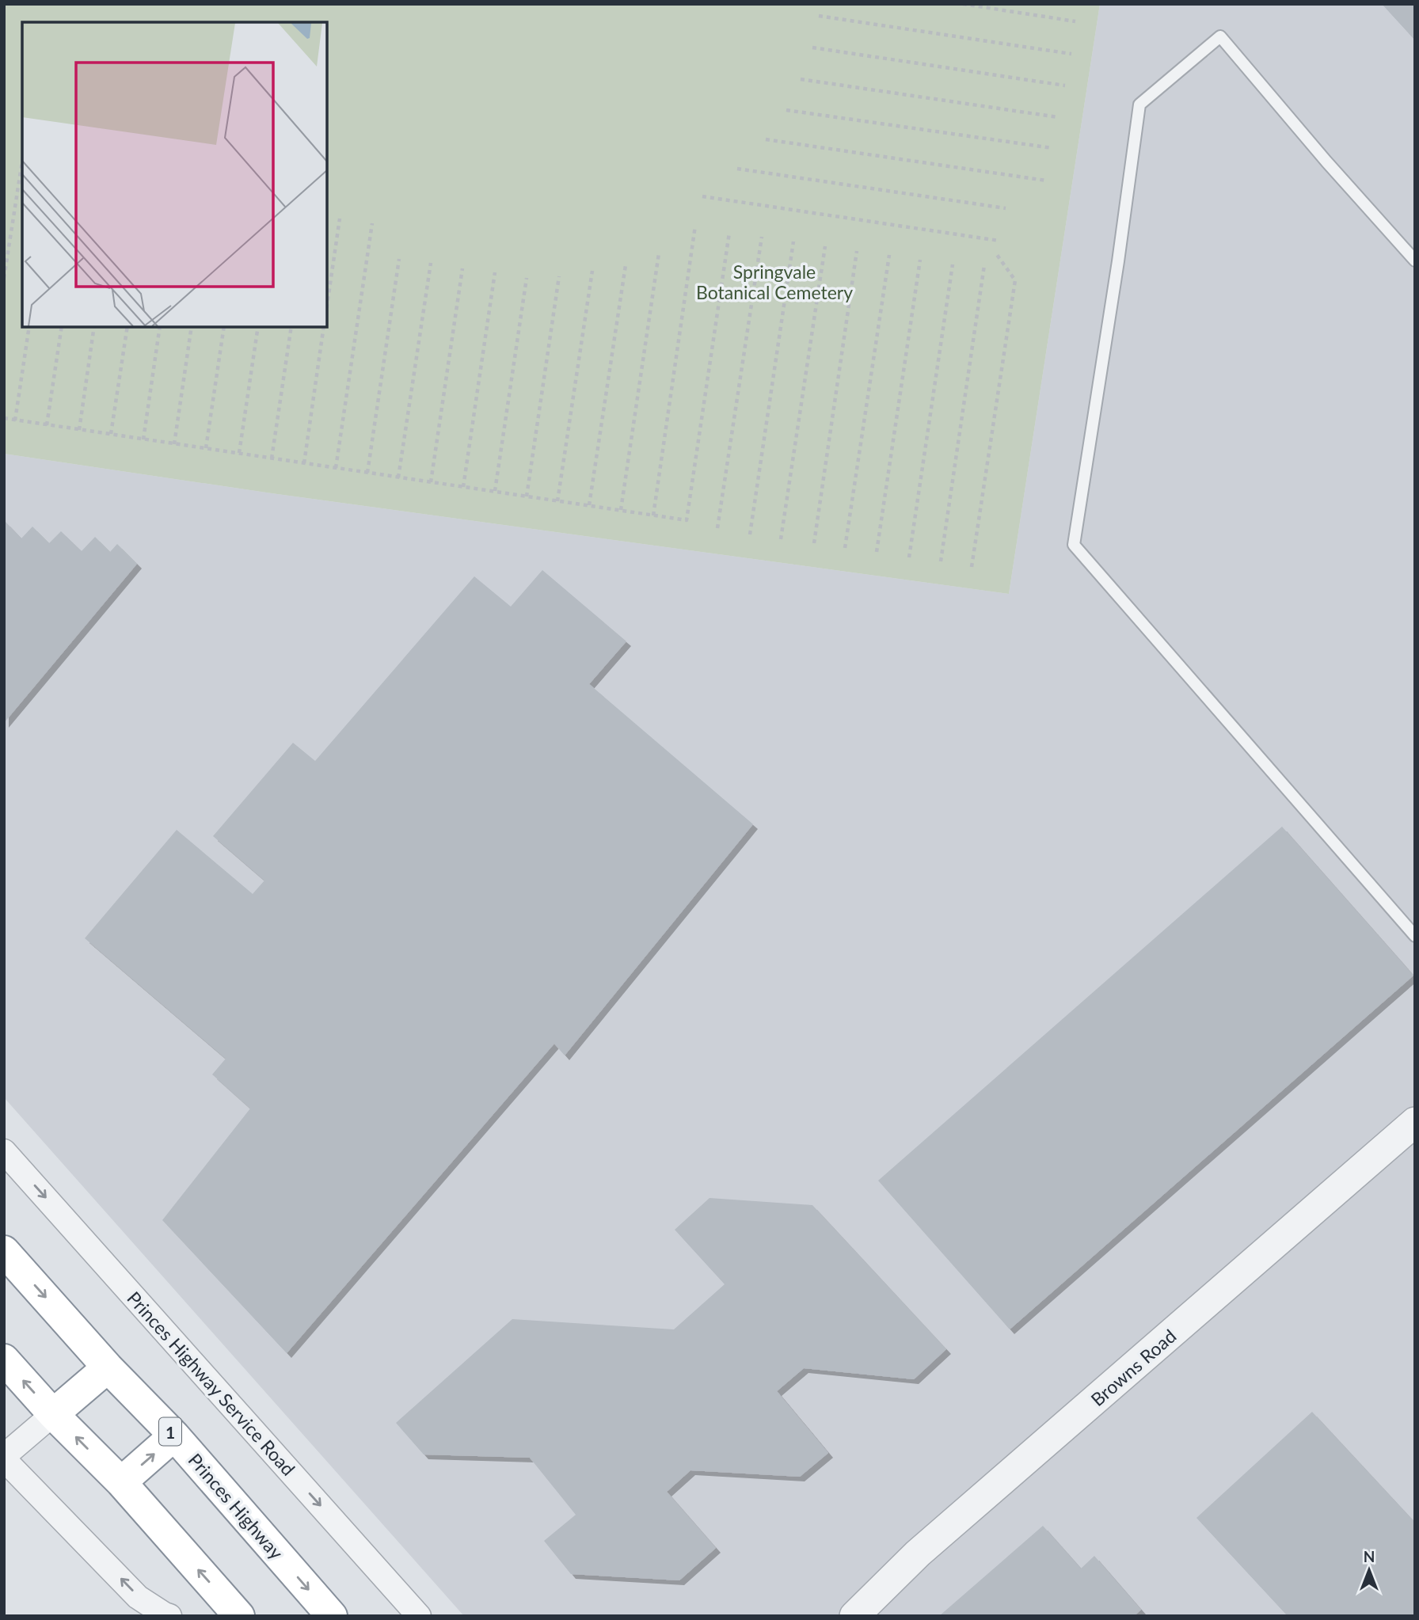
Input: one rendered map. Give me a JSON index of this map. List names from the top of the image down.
{
  "streets": {
    "highway": ["1", "Princes Highway"],
    "street": ["Browns Road", "Princes Highway Service Road"]
  },
  "parks": ["Springvale Botanical Cemetery"],
  "north": "top"
}
